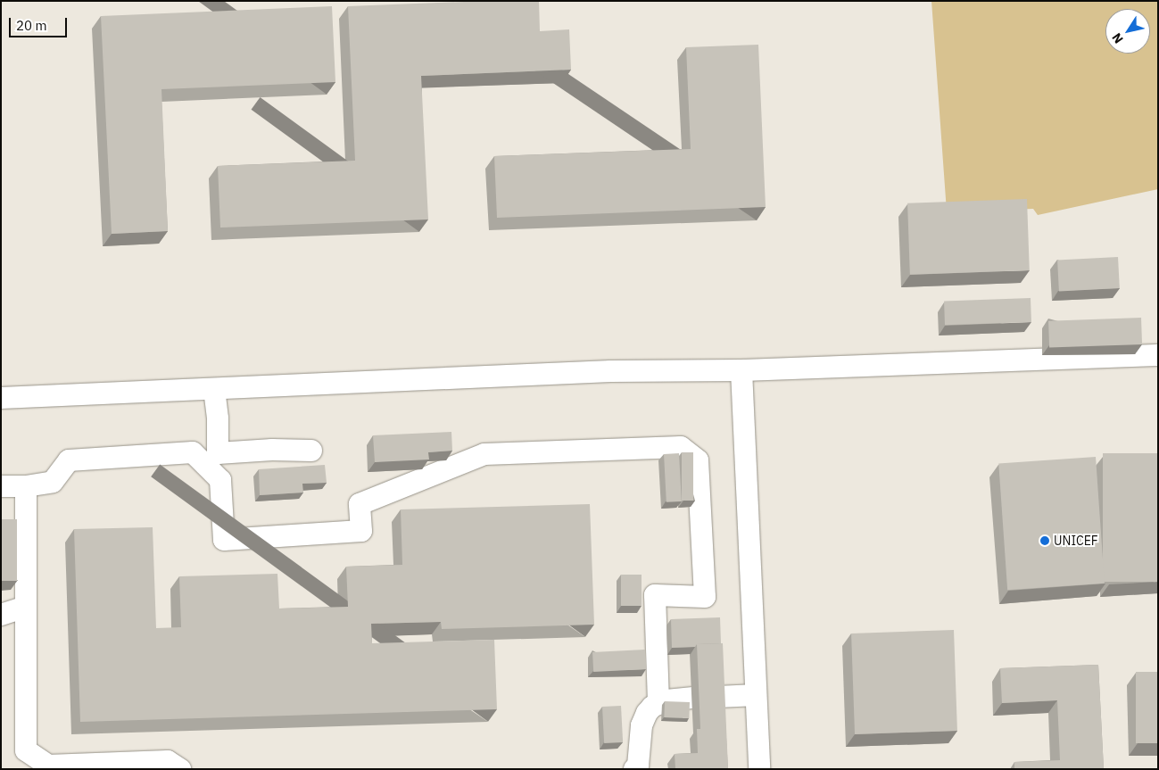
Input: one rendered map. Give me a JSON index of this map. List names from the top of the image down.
{
  "places": ["UNICEF"],
  "scale_bar": "20 m",
  "north": "bottom left"
}
